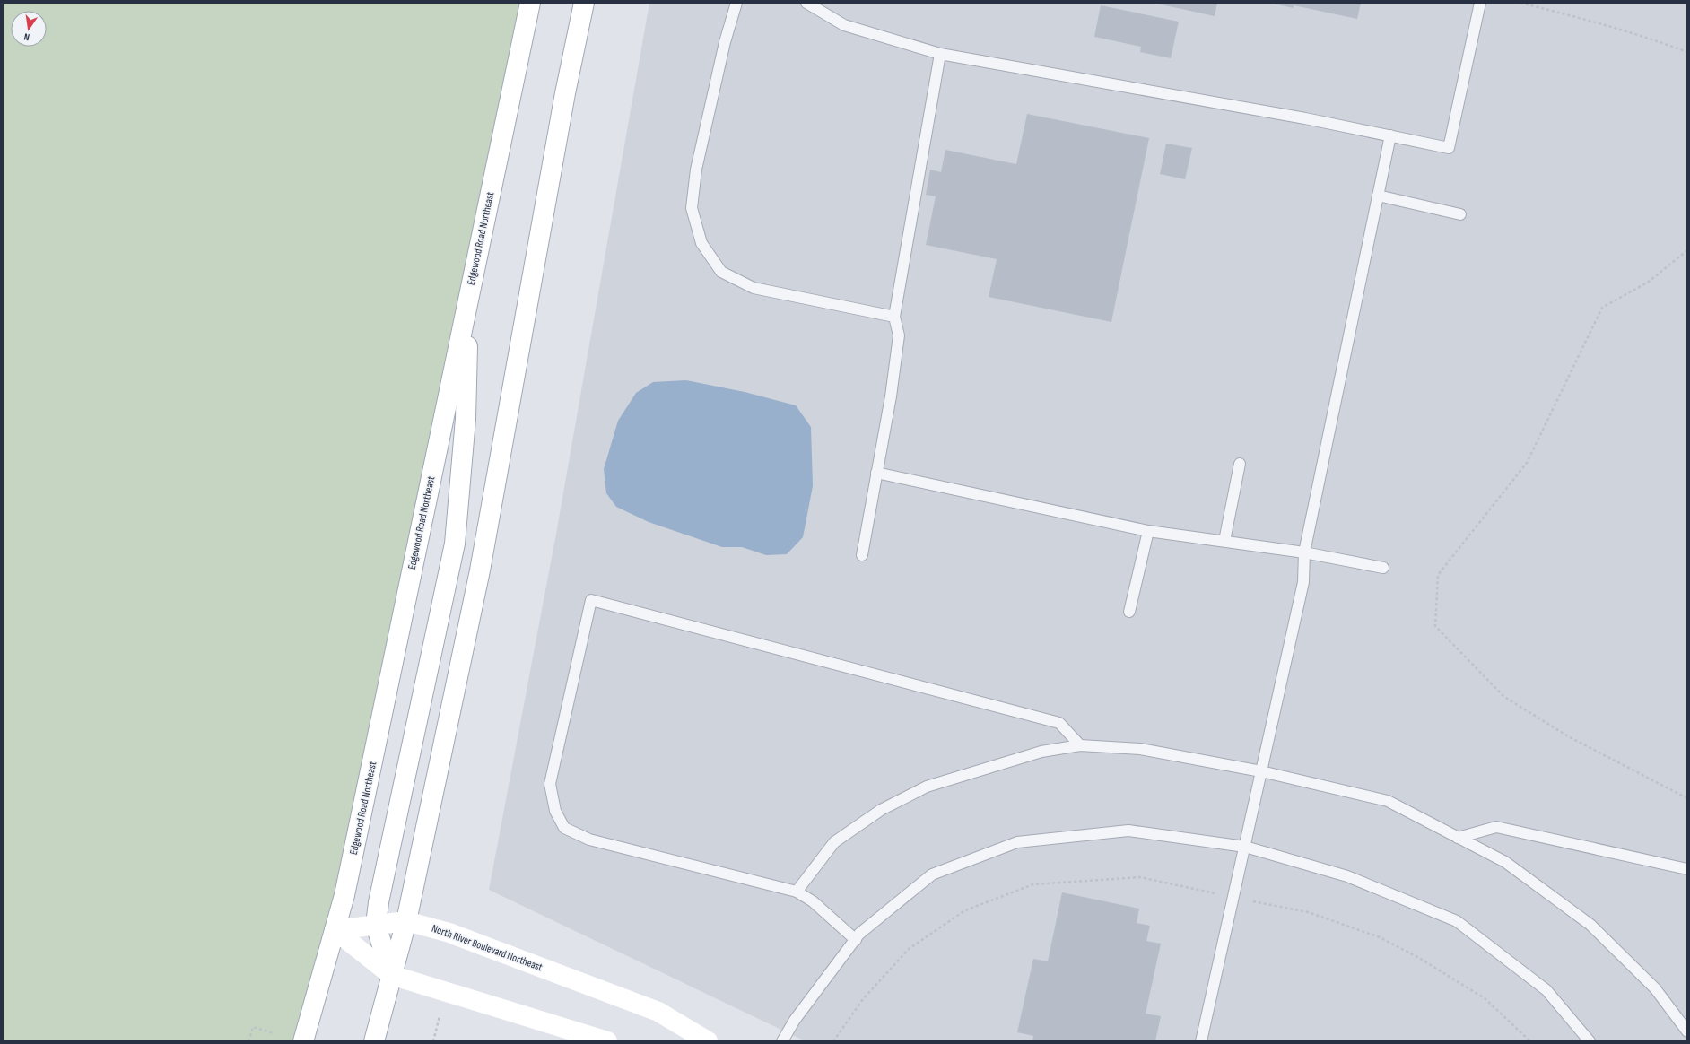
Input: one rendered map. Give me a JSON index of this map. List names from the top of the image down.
{
  "streets": {
    "main road": ["Edgewood Road Northeast", "North River Boulevard Northeast"]
  },
  "crossings": [
    ["Edgewood Road Northeast", "North River Boulevard Northeast"]
  ],
  "north": "bottom"
}
